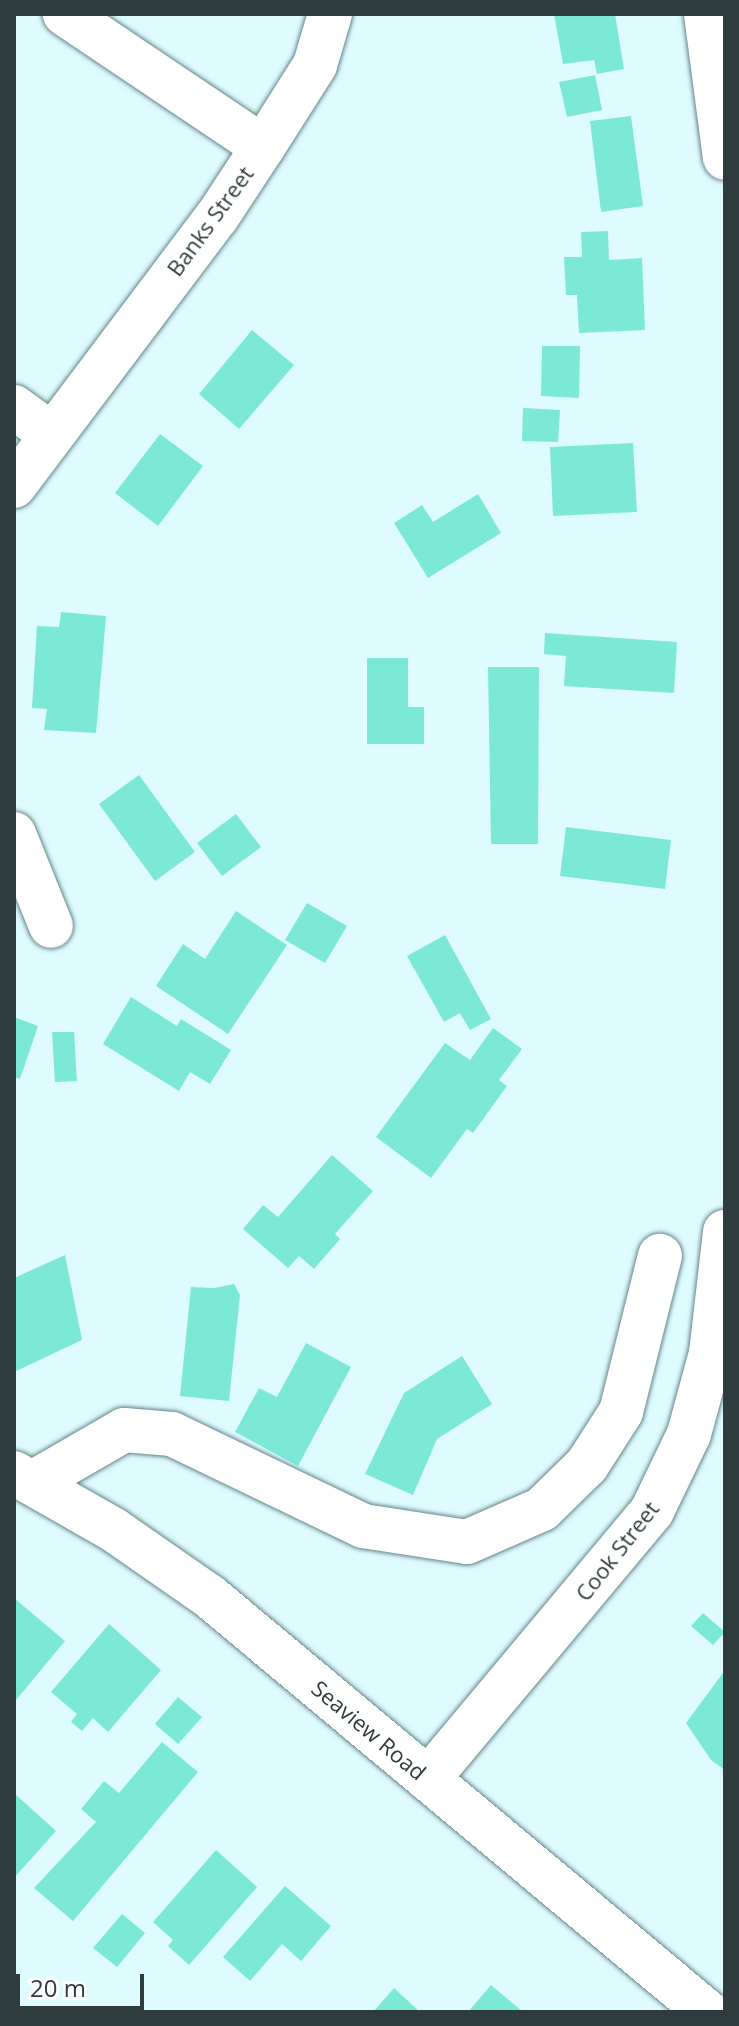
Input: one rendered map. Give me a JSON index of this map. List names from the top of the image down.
{
  "streets": {
    "street": ["Banks Street", "Cook Street", "Seaview Road"]
  },
  "crossings": [
    ["Cook Street", "Seaview Road"]
  ],
  "scale_bar": "20 m"
}
